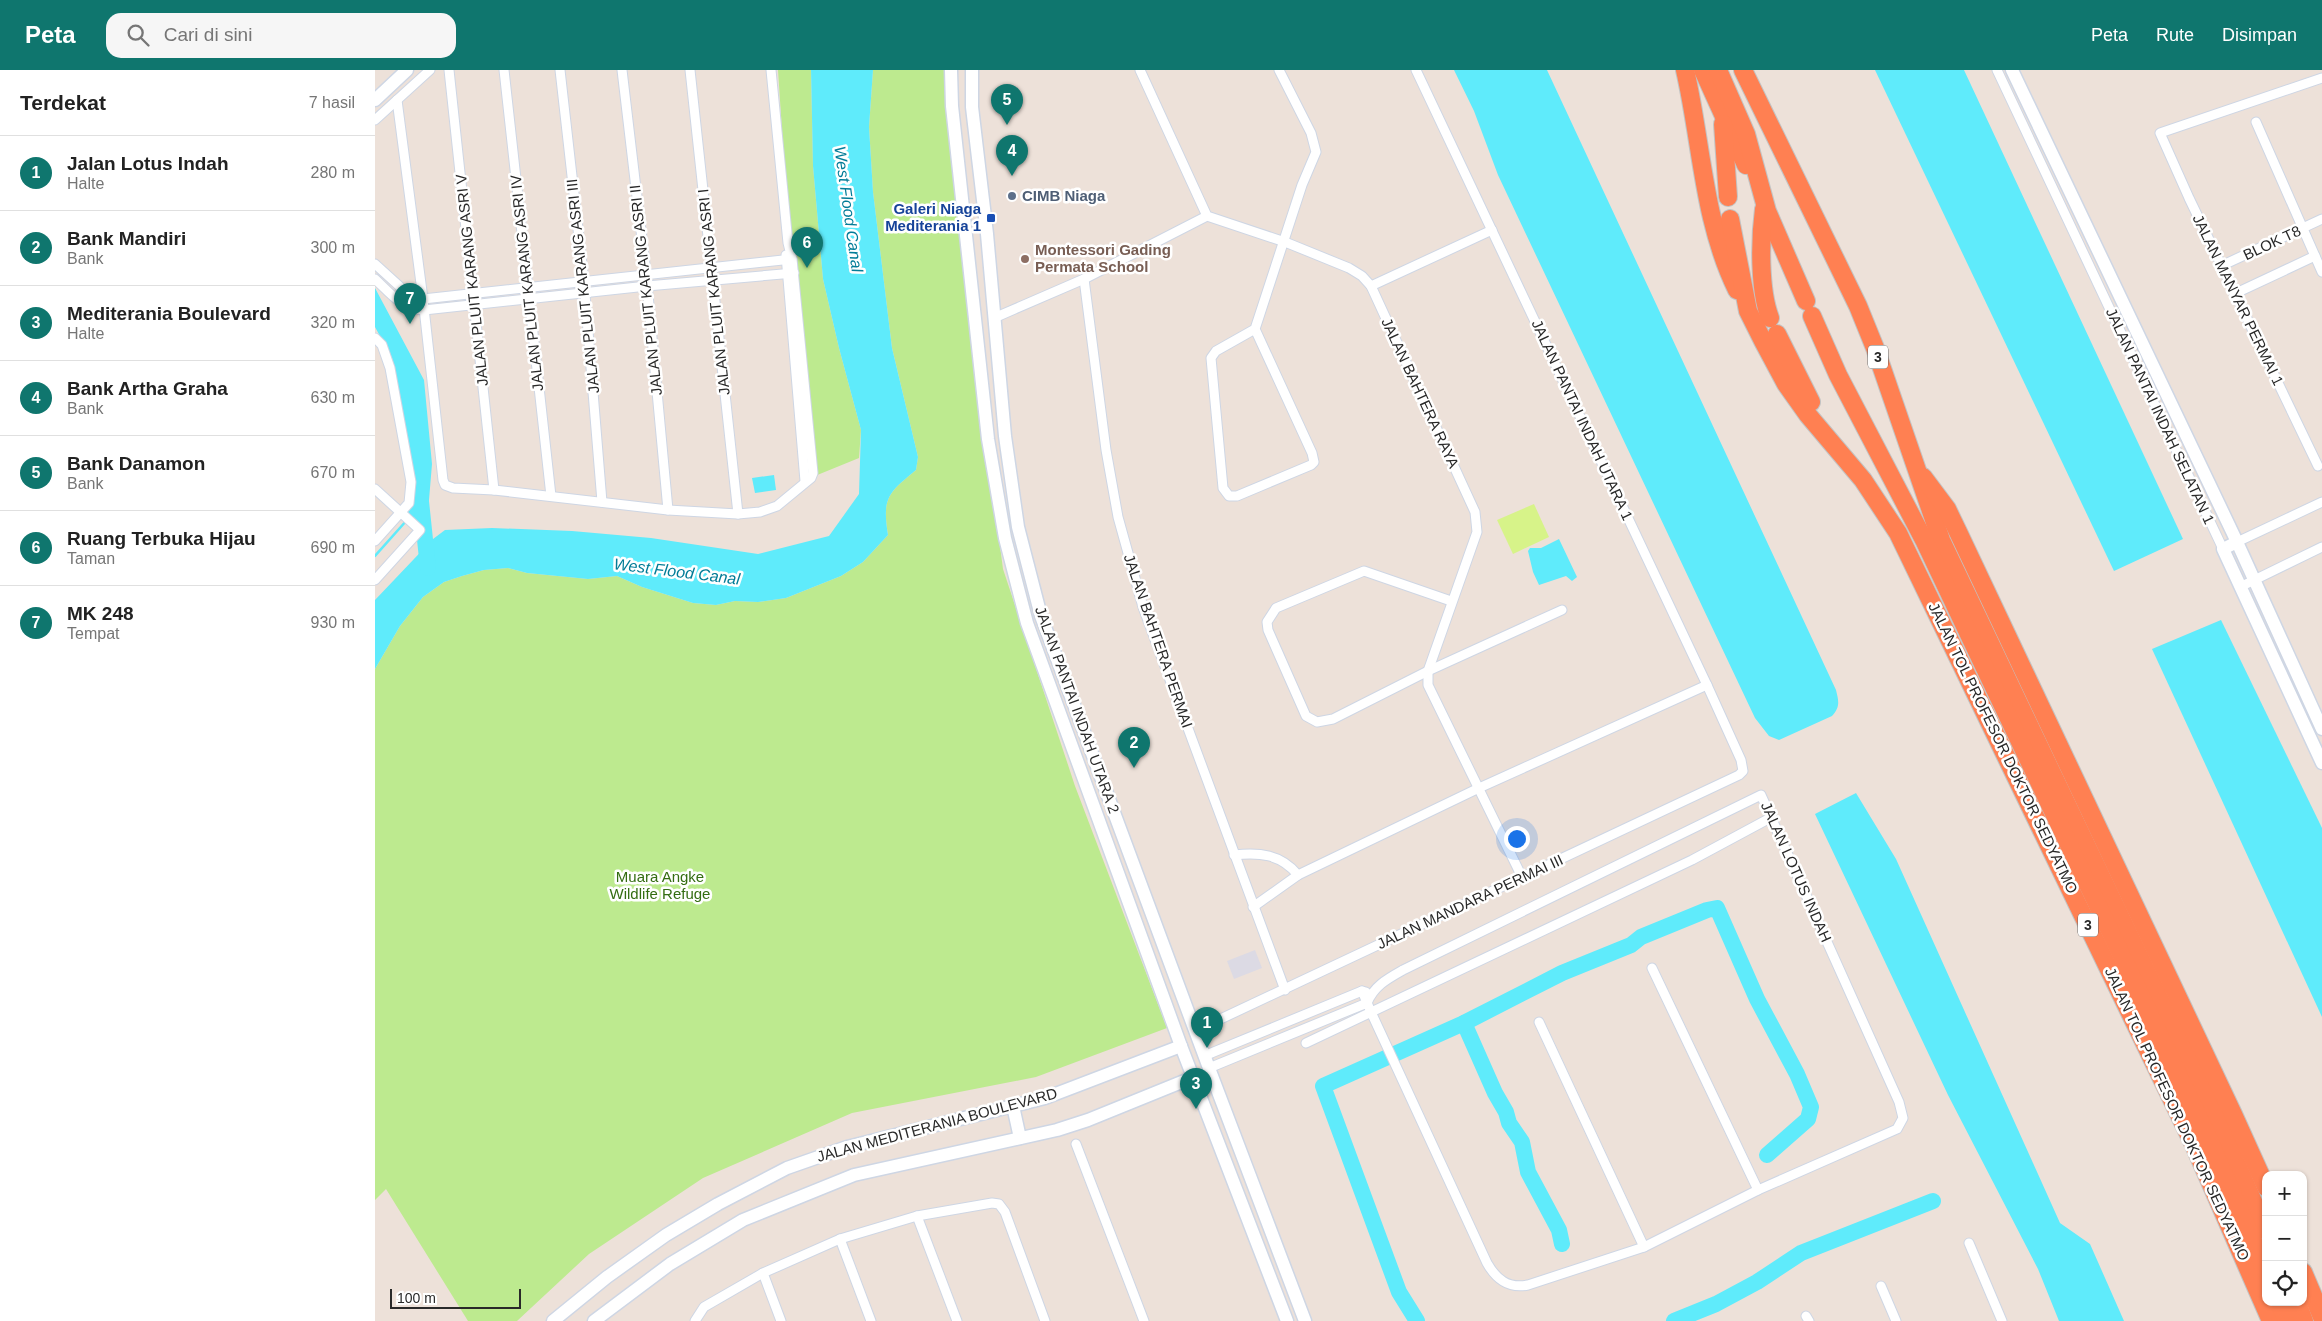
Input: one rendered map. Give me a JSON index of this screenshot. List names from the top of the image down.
{
  "streets": {
    "highway": ["3", "JALAN TOL PROFESOR DOKTOR SEDYATMO"],
    "street": [
      "BLOK T8",
      "JALAN PLUIT KARANG ASRI V",
      "JALAN PLUIT KARANG ASRI IV",
      "JALAN PLUIT KARANG ASRI III",
      "JALAN PLUIT KARANG ASRI II",
      "JALAN PLUIT KARANG ASRI I",
      "JALAN MANYAR PERMAI 1",
      "JALAN BAHTERA RAYA",
      "JALAN PANTAI INDAH SELATAN 1",
      "JALAN PANTAI INDAH UTARA 1",
      "JALAN BAHTERA PERMAI",
      "JALAN PANTAI INDAH UTARA 2",
      "JALAN LOTUS INDAH",
      "JALAN MANDARA PERMAI III",
      "JALAN MEDITERANIA BOULEVARD"
    ]
  },
  "crossings": [
    ["BLOK T8", "JALAN MANYAR PERMAI 1"],
    ["JALAN BAHTERA RAYA", "JALAN MANDARA PERMAI III"],
    ["JALAN PANTAI INDAH UTARA 1", "JALAN MANDARA PERMAI III"],
    ["JALAN BAHTERA PERMAI", "JALAN MANDARA PERMAI III"],
    ["JALAN PANTAI INDAH UTARA 2", "JALAN LOTUS INDAH"],
    ["JALAN PANTAI INDAH UTARA 2", "JALAN MANDARA PERMAI III"],
    ["JALAN PANTAI INDAH UTARA 2", "JALAN MEDITERANIA BOULEVARD"]
  ],
  "water": ["West Flood Canal"],
  "parks": ["Muara Angke Wildlife Refuge"],
  "places": {
    "other": ["CIMB Niaga", "Montessori Gading Permata School"],
    "transit": ["Galeri Niaga Mediterania 1"]
  },
  "scale_bar": "100 m",
  "page": {
    "header": "Peta",
    "search": "Cari di sini",
    "nav": ["Peta", "Rute", "Disimpan"],
    "heading": ["Terdekat", "7 hasil"],
    "pins": [
      "5",
      "4",
      "6",
      "7",
      "2",
      "1",
      "3"
    ],
    "list": [
      {
        "mark": "1",
        "name": "Jalan Lotus Indah",
        "note": "Halte",
        "value": "280 m"
      },
      {
        "mark": "2",
        "name": "Bank Mandiri",
        "note": "Bank",
        "value": "300 m"
      },
      {
        "mark": "3",
        "name": "Mediterania Boulevard",
        "note": "Halte",
        "value": "320 m"
      },
      {
        "mark": "4",
        "name": "Bank Artha Graha",
        "note": "Bank",
        "value": "630 m"
      },
      {
        "mark": "5",
        "name": "Bank Danamon",
        "note": "Bank",
        "value": "670 m"
      },
      {
        "mark": "6",
        "name": "Ruang Terbuka Hijau",
        "note": "Taman",
        "value": "690 m"
      },
      {
        "mark": "7",
        "name": "MK 248",
        "note": "Tempat",
        "value": "930 m"
      }
    ],
    "map_buttons": ["+", "−"],
    "scale": "100 m"
  }
}
